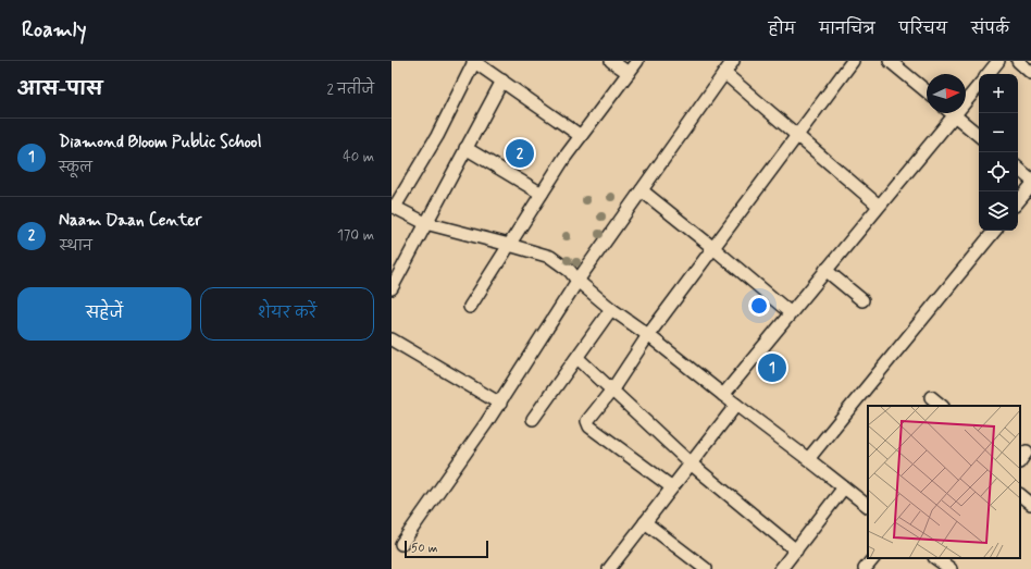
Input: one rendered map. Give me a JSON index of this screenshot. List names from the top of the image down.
{
  "scale_bar": "50 m",
  "north": "right",
  "page": {
    "header": "Roamly",
    "nav": [
      "होम",
      "मानचित्र",
      "परिचय",
      "संपर्क"
    ],
    "heading": ["आस-पास", "2 नतीजे"],
    "map_buttons": ["+", "−"],
    "list": [
      {
        "mark": "1",
        "name": "Diamond Bloom Public School",
        "note": "स्कूल",
        "value": "40 m"
      },
      {
        "mark": "2",
        "name": "Naam Daan Center",
        "note": "स्थान",
        "value": "170 m"
      }
    ],
    "pins": ["2", "1"],
    "buttons": ["सहेजें", "शेयर करें"],
    "scale": "50 m"
  }
}
